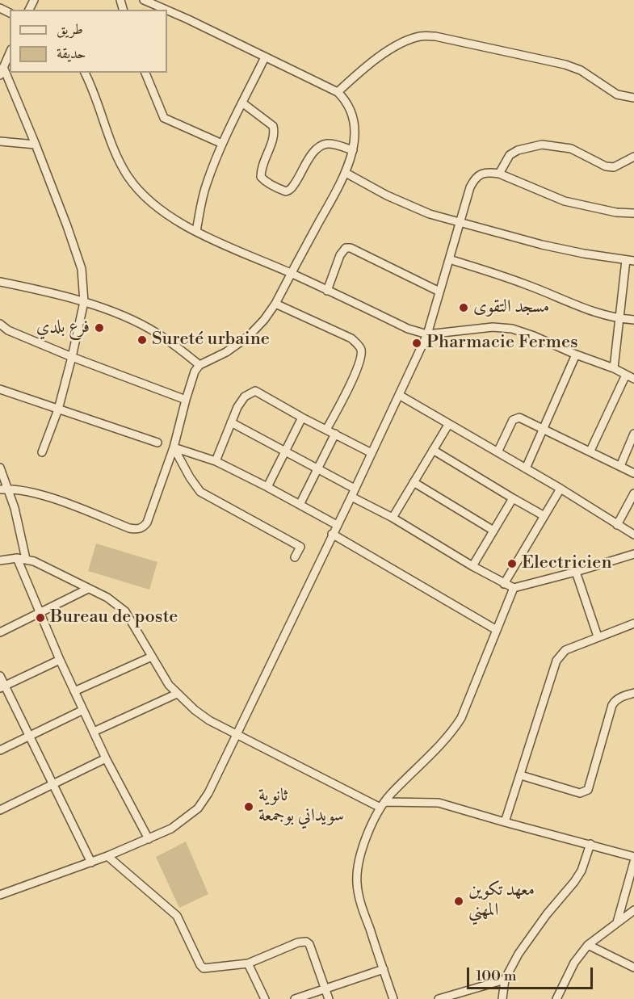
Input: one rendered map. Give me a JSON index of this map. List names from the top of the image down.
{
  "places": [
    "مسجد التقوى",
    "فرع بلدي",
    "Sureté urbaine",
    "Pharmacie Fermes",
    "Electricien",
    "Bureau de poste",
    "ثانوية سويداني بوجمعة",
    "معهد تكوين المهني"
  ],
  "legend": ["طريق", "حديقة"],
  "scale_bar": "100 m"
}
